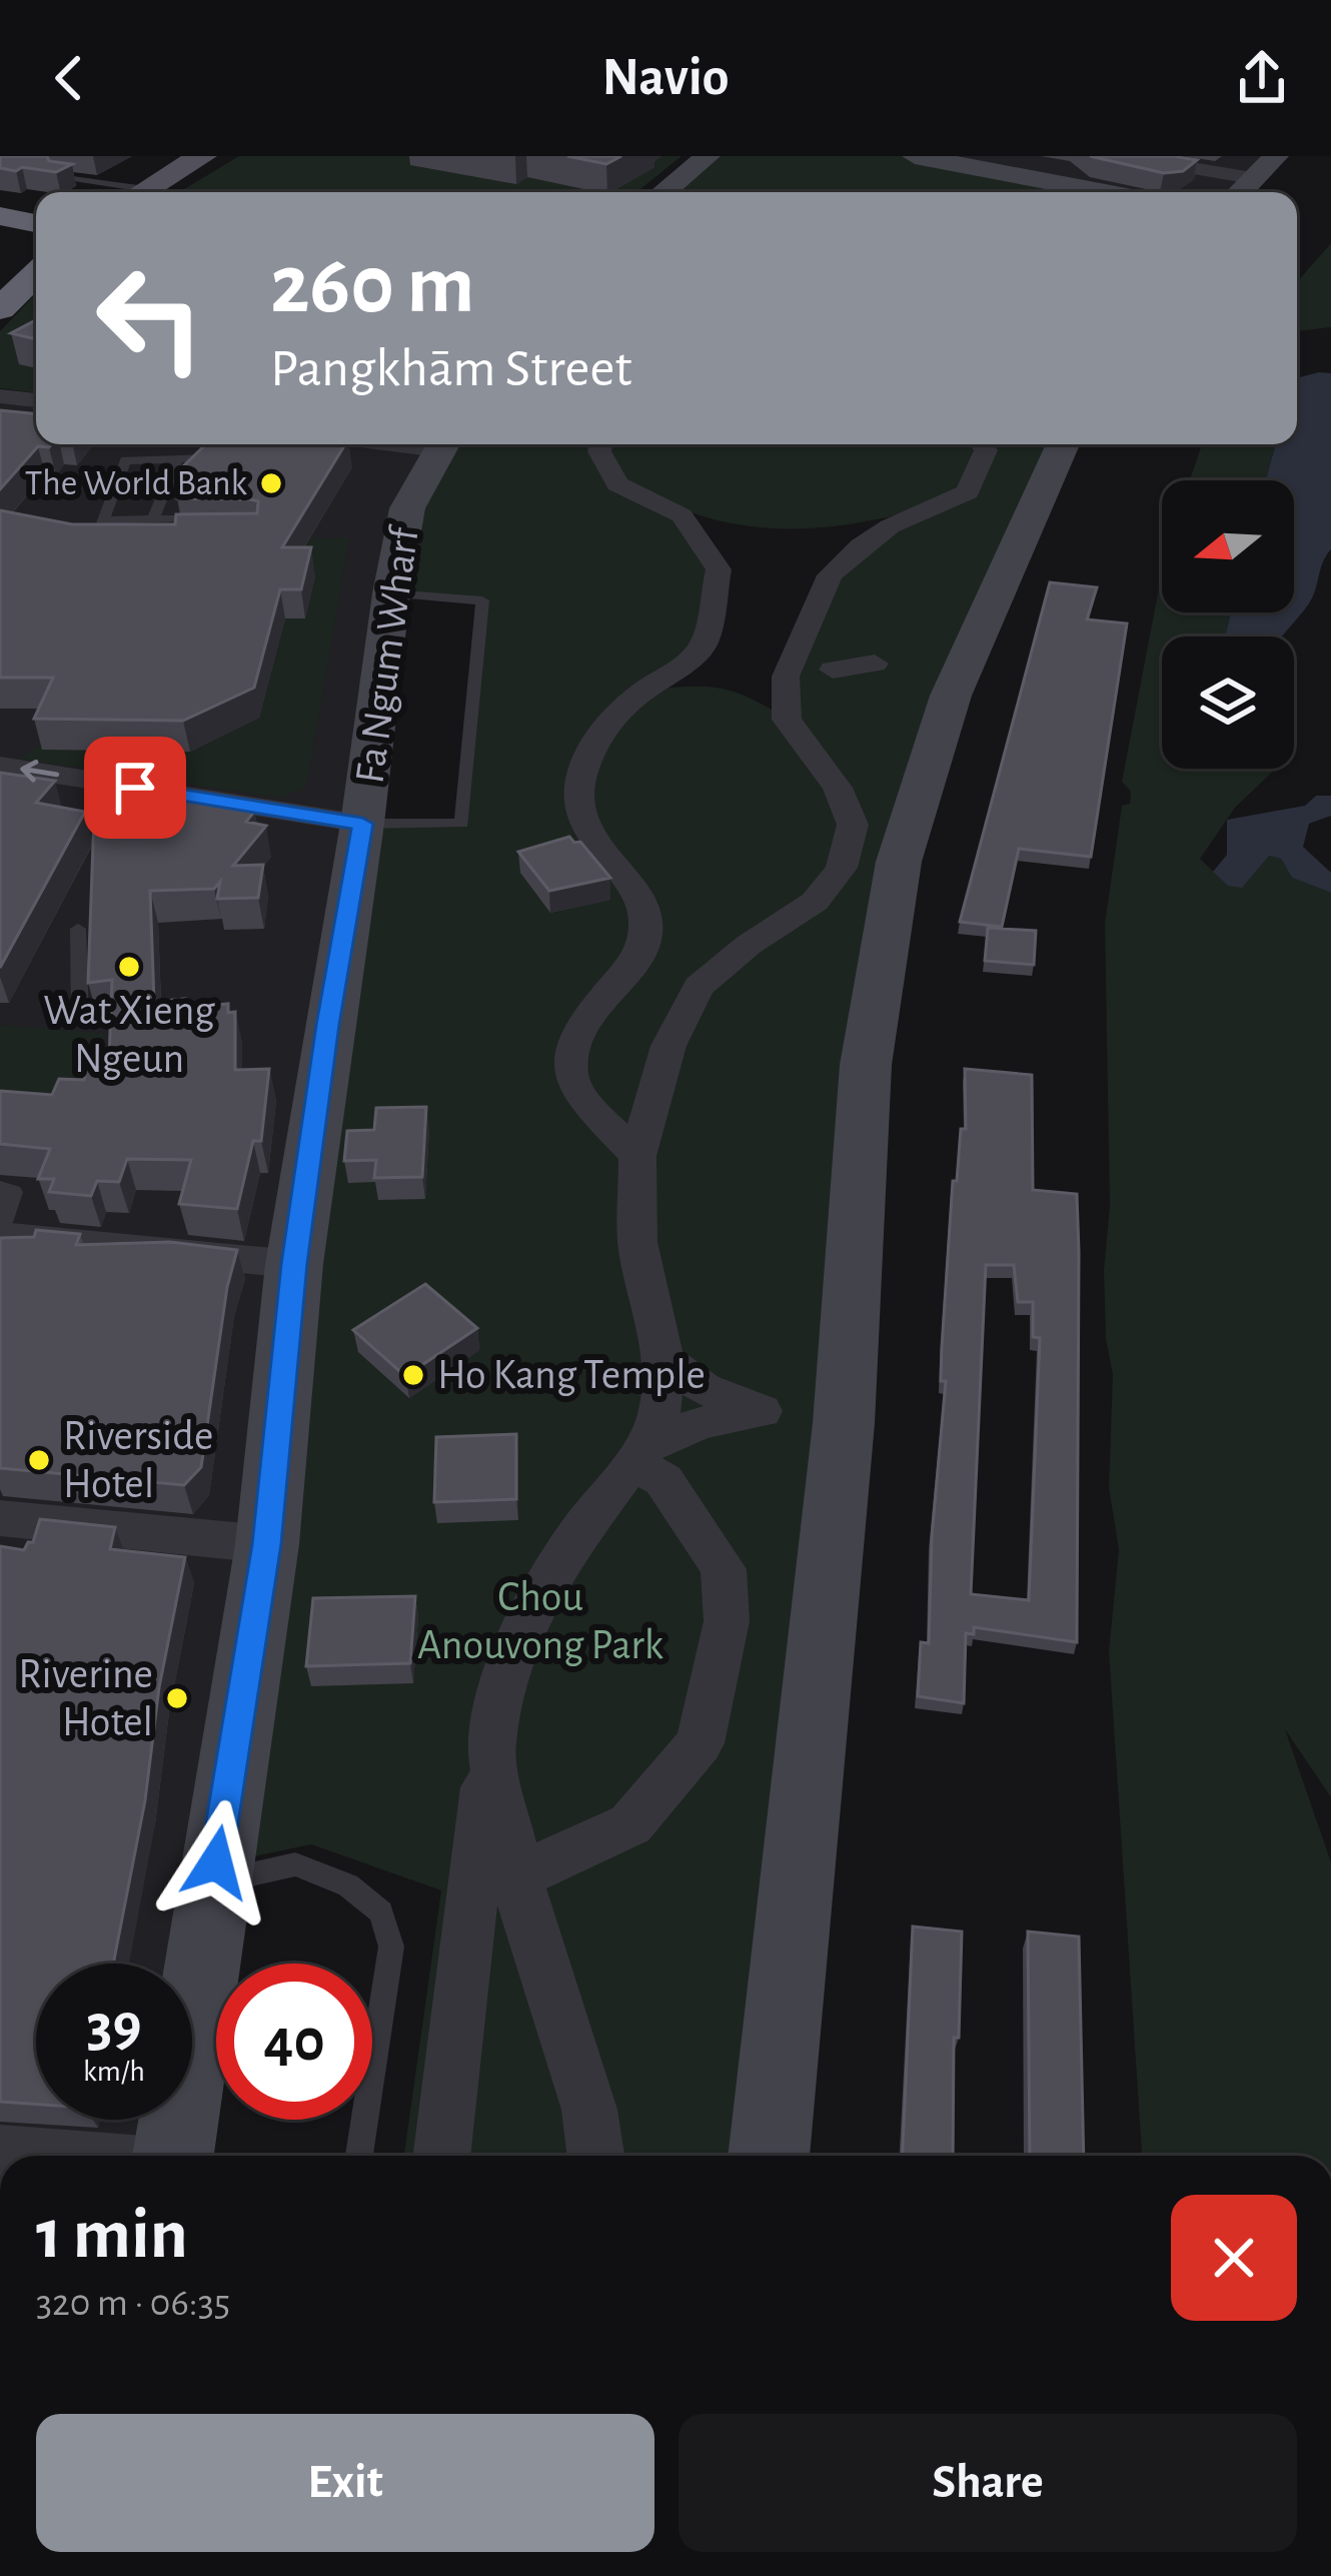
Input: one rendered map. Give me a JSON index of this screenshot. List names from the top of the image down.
{
  "streets": {
    "street": ["Fa Ngum Wharf"]
  },
  "parks": ["Chou Anouvong Park"],
  "places": [
    "The World Bank",
    "Wat Xieng Ngeun",
    "Ho Kang Temple",
    "Riverside Hotel",
    "Riverine Hotel"
  ],
  "north": "left",
  "page": {
    "header": "Navio",
    "turn": ["260 m", "Pangkhām Street"],
    "speed": "39 km/h",
    "limit": "40",
    "heading": ["1 min", "320 m · 06:35"],
    "buttons": ["Exit", "Share"]
  }
}
